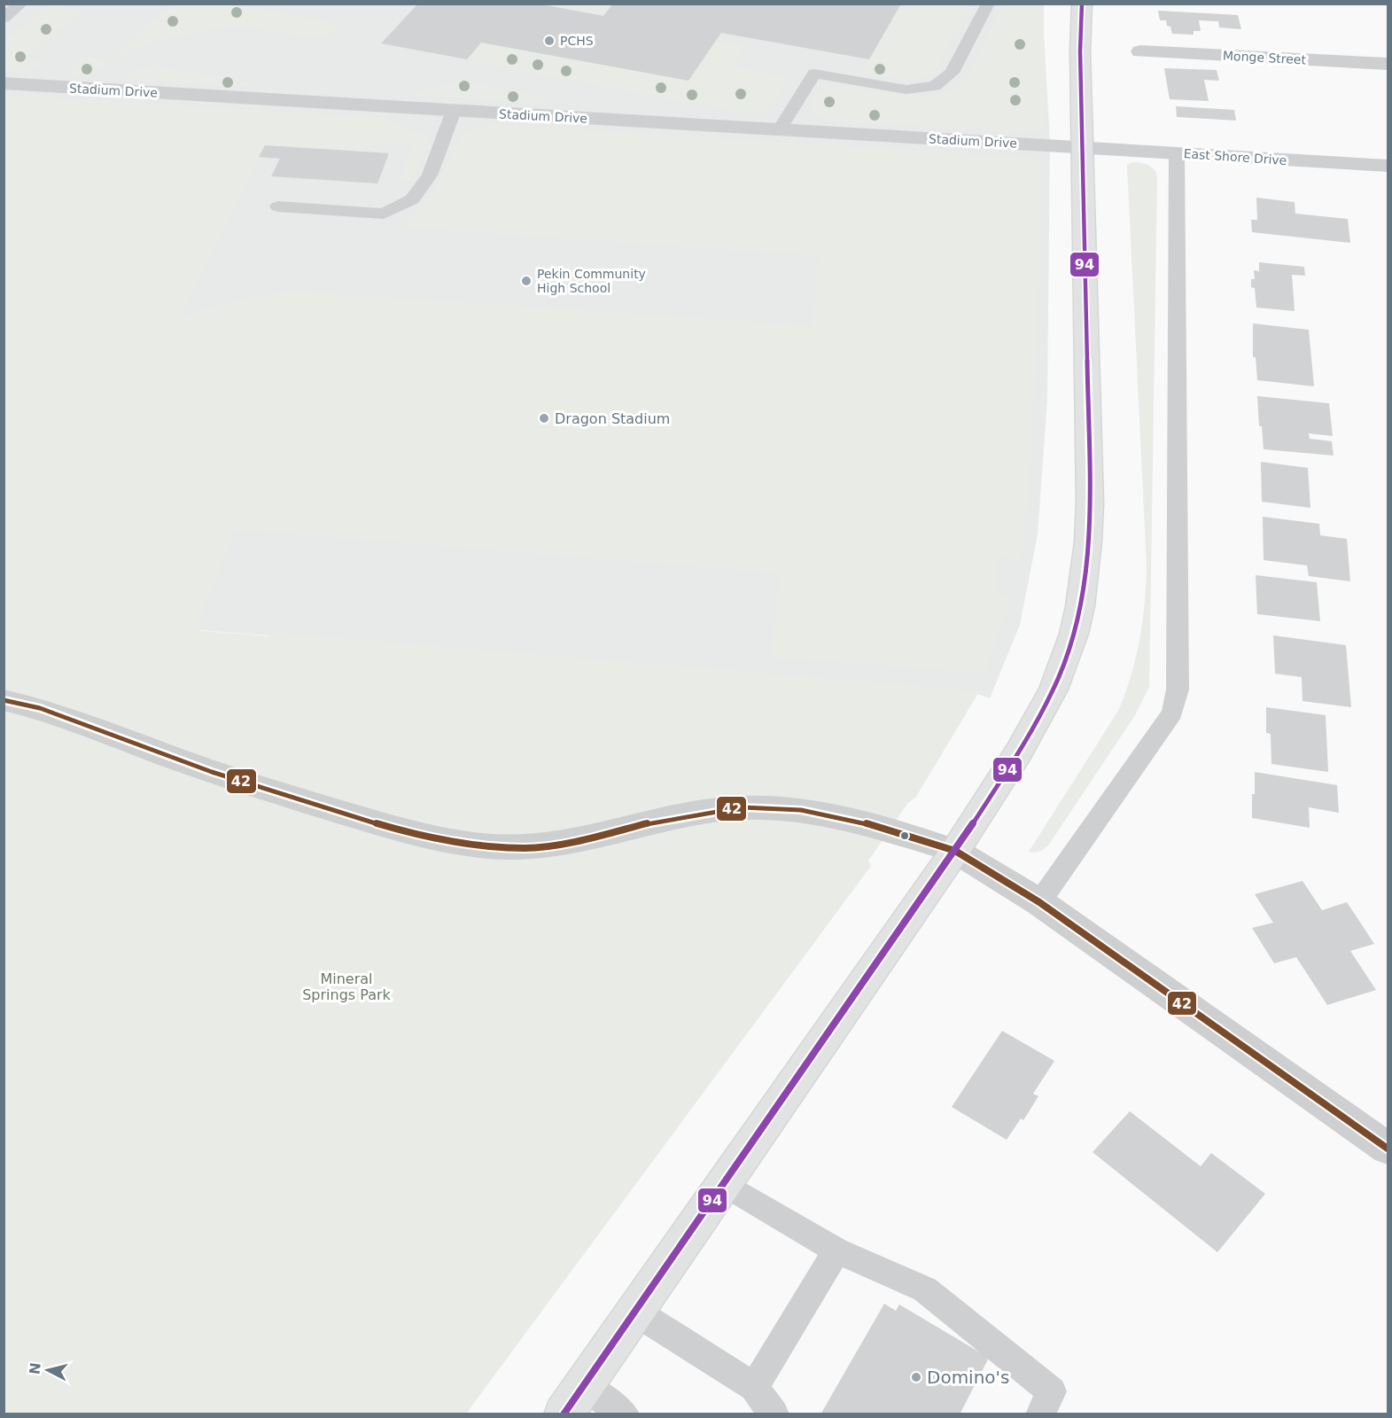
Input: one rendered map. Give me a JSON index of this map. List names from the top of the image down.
{
  "streets": {
    "street": ["Monge Street", "Stadium Drive", "East Shore Drive"]
  },
  "crossings": [
    ["Stadium Drive", "East Shore Drive"]
  ],
  "parks": ["Mineral Springs Park"],
  "places": [
    "PCHS",
    "Pekin Community High School",
    "Dragon Stadium",
    "Domino's"
  ],
  "lines": ["transit line 94", "transit line 42"],
  "north": "left"
}
